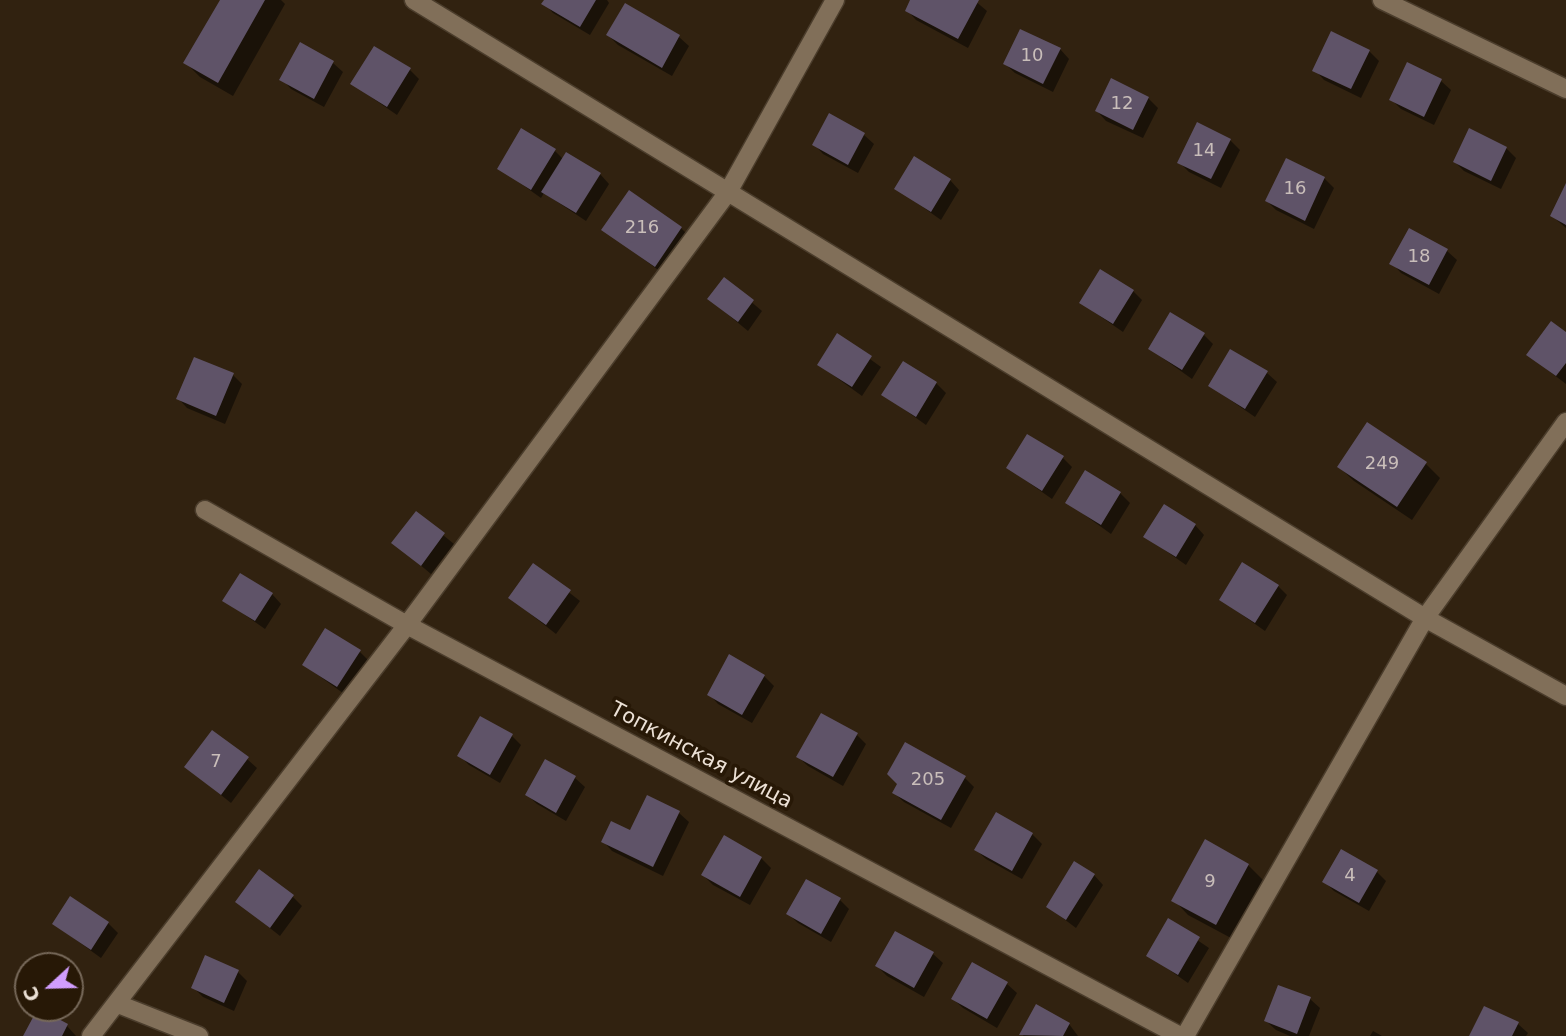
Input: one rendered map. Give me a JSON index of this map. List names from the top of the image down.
{
  "streets": {
    "street": ["Топкинская улица"]
  },
  "house_numbers": [
    "10",
    "12",
    "14",
    "16",
    "216",
    "18",
    "249",
    "7",
    "205",
    "4",
    "9"
  ],
  "north": "left"
}
